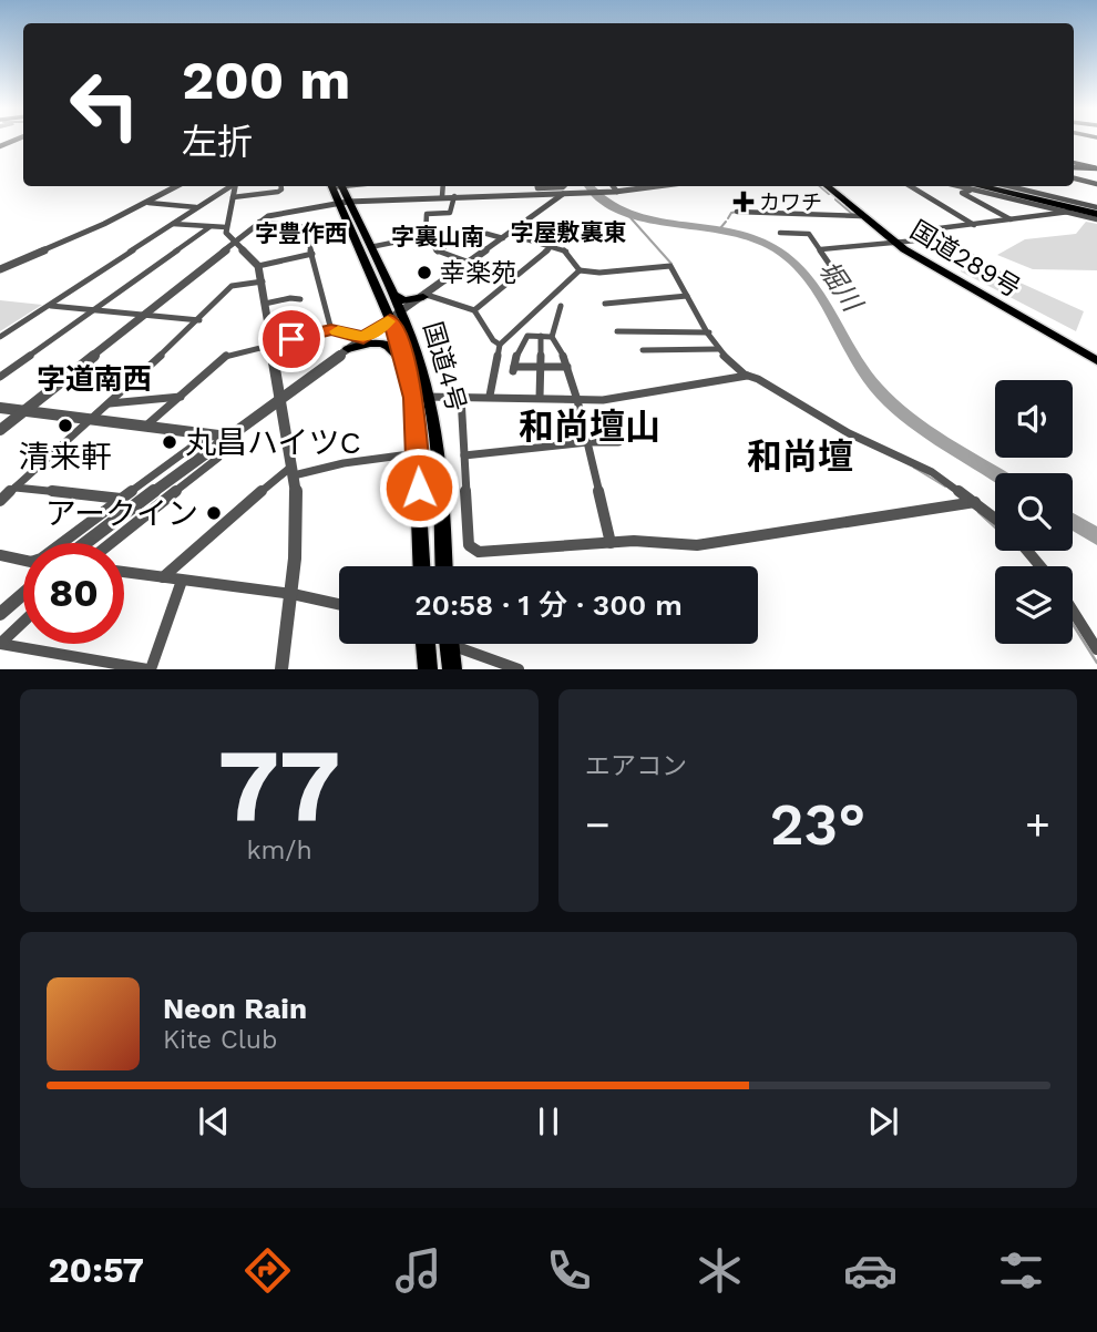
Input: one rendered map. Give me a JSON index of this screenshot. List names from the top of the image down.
{
  "streets": {
    "highway": ["国道289号", "国道4号"]
  },
  "districts": [
    "字屋敷裏東",
    "字豊作西",
    "字裏山南",
    "字道南西",
    "和尚壇山",
    "和尚壇"
  ],
  "water": ["堀川"],
  "places": {
    "health": ["カワチ"],
    "other": [
      "幸楽苑",
      "清来軒",
      "丸昌ハイツC",
      "アークイン"
    ]
  },
  "page": {
    "turn": ["200 m", "左折"],
    "limit": "80",
    "trip": "20:58 · 1 分 · 300 m",
    "tile": [
      ["77", "km/h"],
      "エアコン"
    ],
    "heat": ["−", "23°", "+"],
    "song": ["Neon Rain", "Kite Club"],
    "tabs": "20:57"
  }
}
